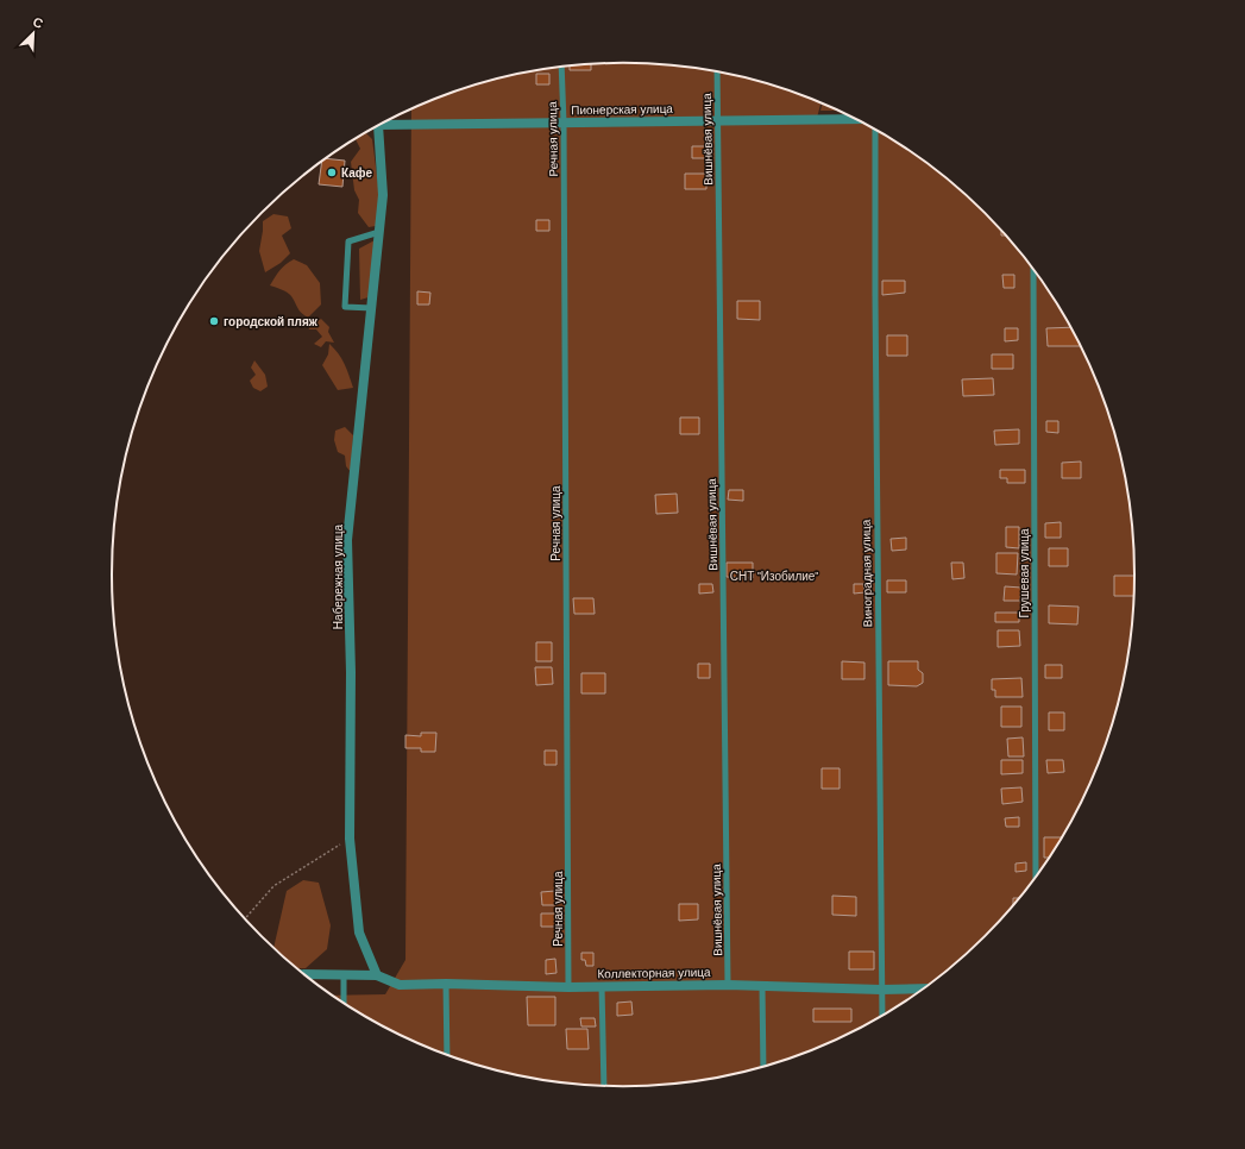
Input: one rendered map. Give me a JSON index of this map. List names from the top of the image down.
{
  "streets": {
    "street": ["Пионерская улица", "Набережная улица", "Коллекторная улица"],
    "lane": [
      "Речная улица",
      "Вишнёвая улица",
      "Виноградная улица",
      "Грушевая улица"
    ]
  },
  "crossings": [
    ["Пионерская улица", "Речная улица"],
    ["Пионерская улица", "Вишнёвая улица"],
    ["Речная улица", "Коллекторная улица"],
    ["Вишнёвая улица", "Коллекторная улица"],
    ["Виноградная улица", "Коллекторная улица"],
    ["Набережная улица", "Коллекторная улица"]
  ],
  "parks": ["СНТ \"Изобилие\""],
  "places": ["Кафе", "городской пляж"],
  "north": "top right"
}
